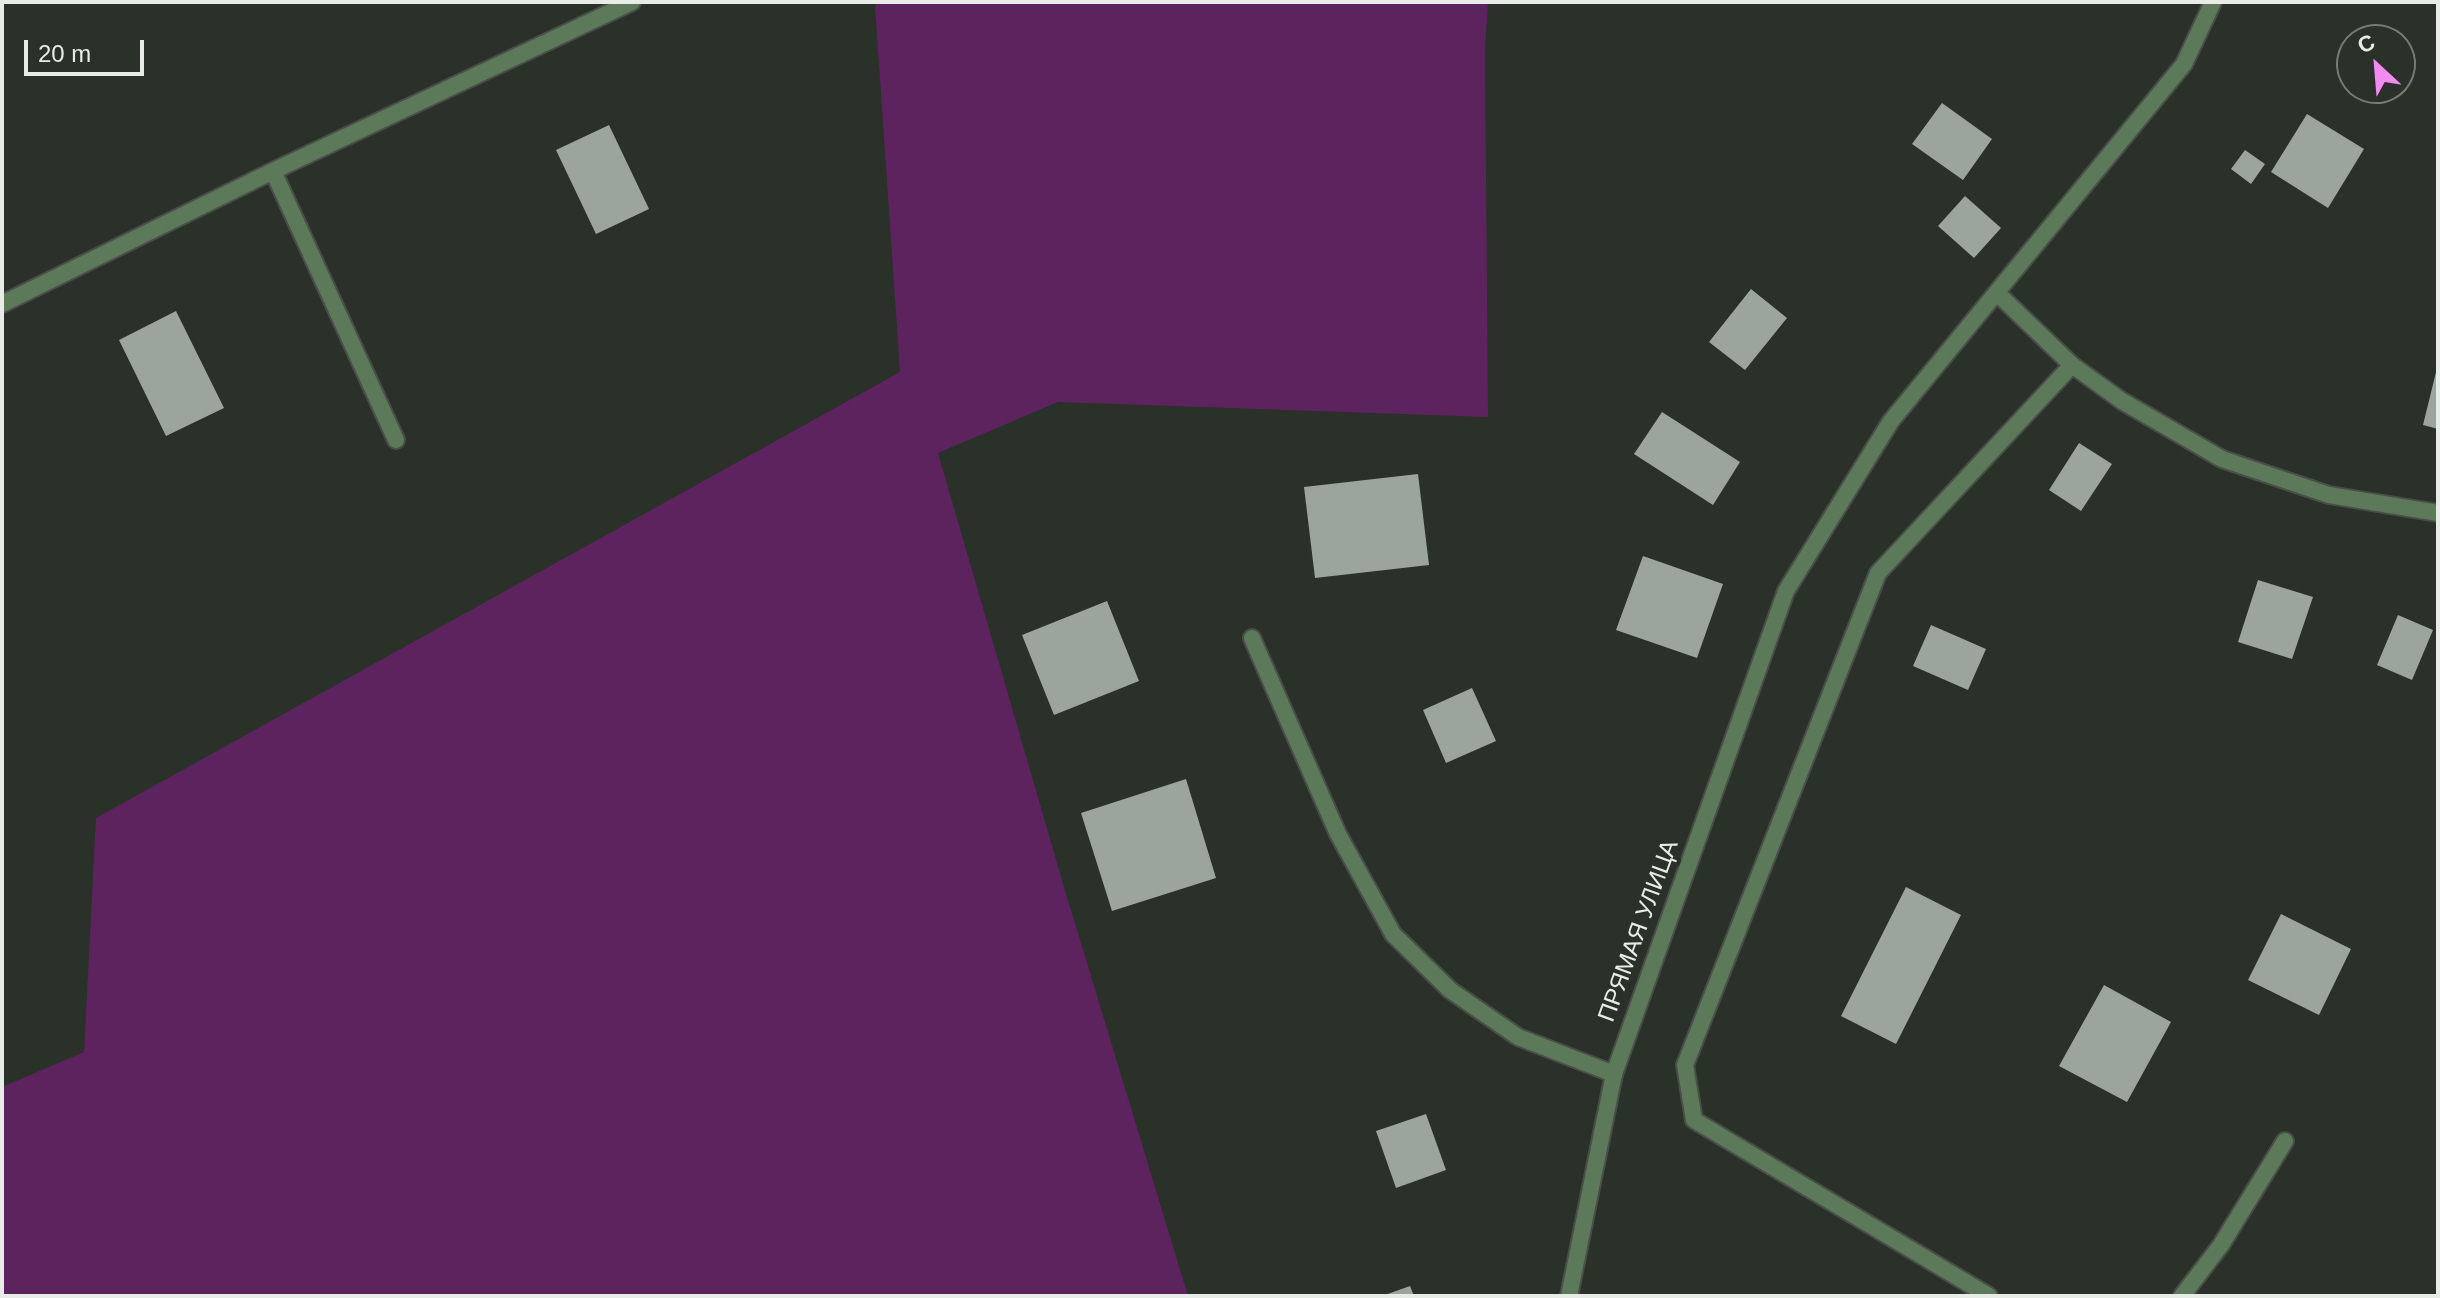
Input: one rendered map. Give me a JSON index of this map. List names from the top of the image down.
{
  "streets": {
    "street": ["ПРЯМАЯ УЛИЦА"]
  },
  "scale_bar": "20 m",
  "north": "top left"
}
